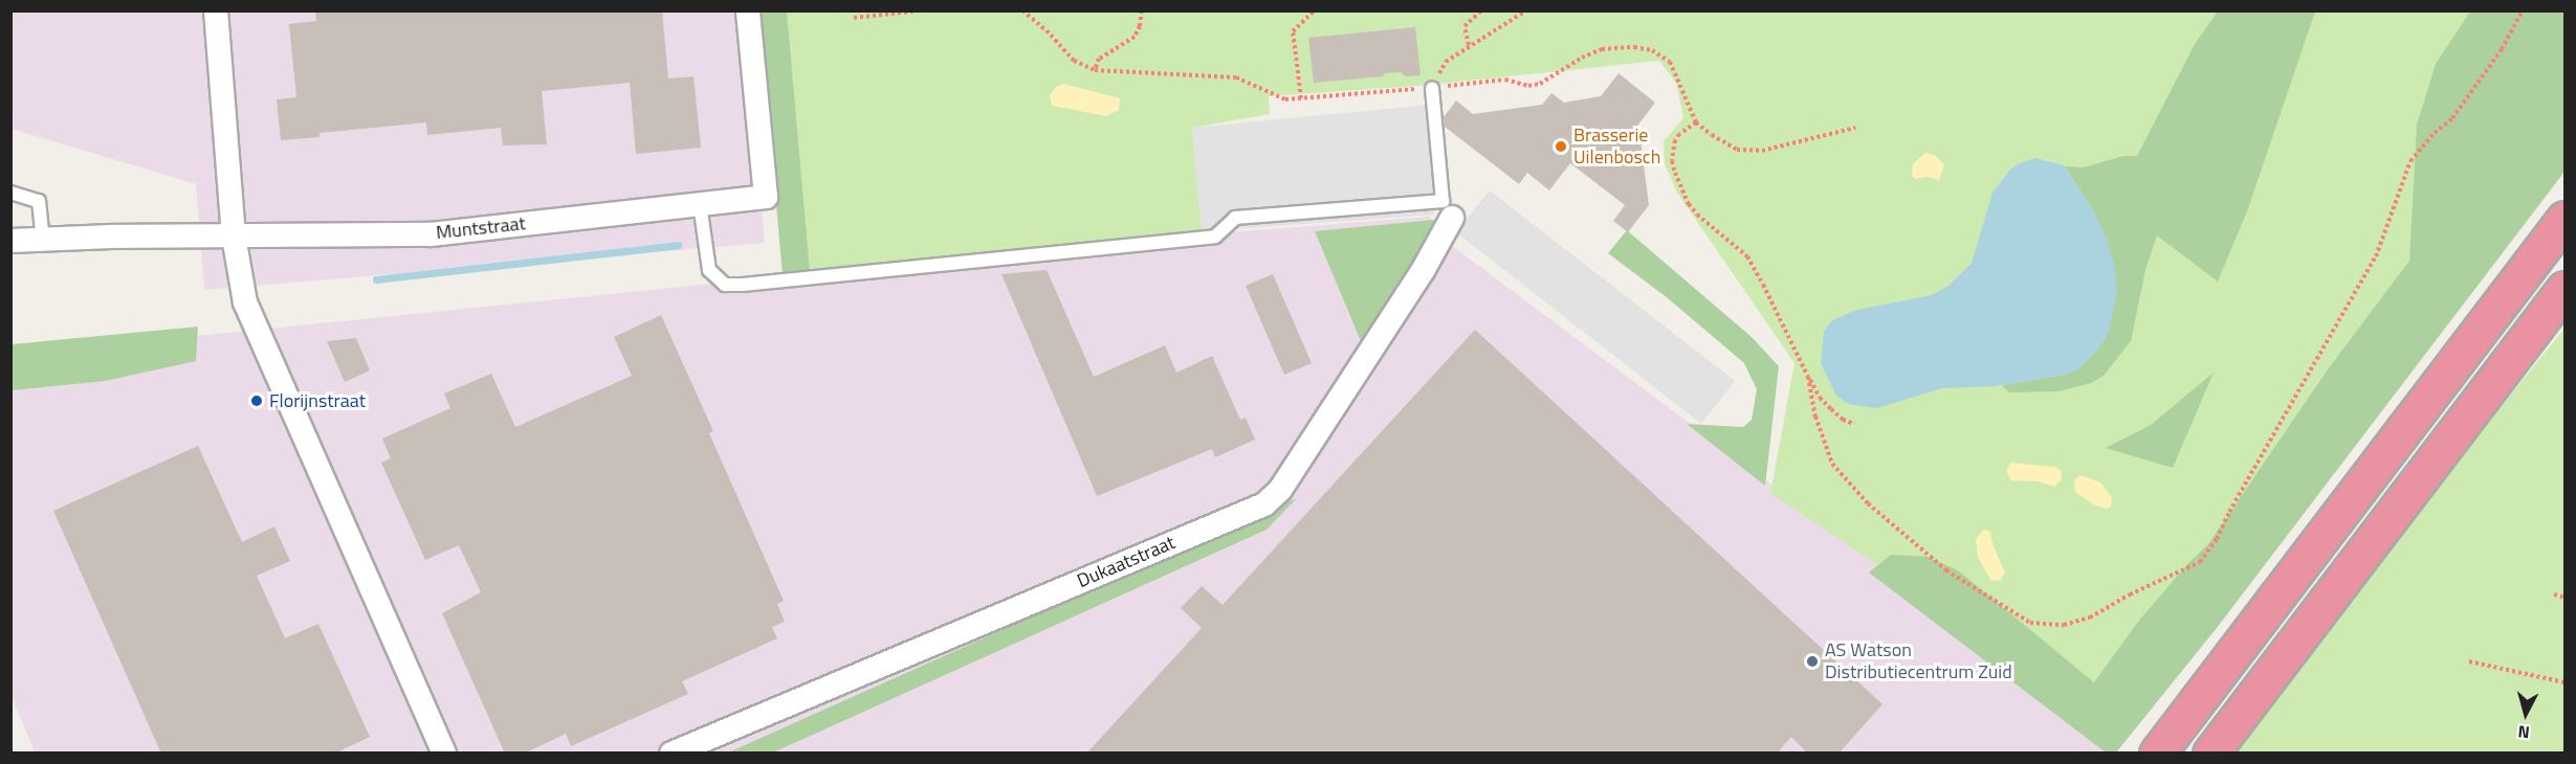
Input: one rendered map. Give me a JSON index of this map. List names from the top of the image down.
{
  "streets": {
    "street": ["Muntstraat", "Dukaatstraat"]
  },
  "places": ["Brasserie Uilenbosch", "Florijnstraat", "AS Watson Distributiecentrum Zuid"],
  "north": "bottom"
}
